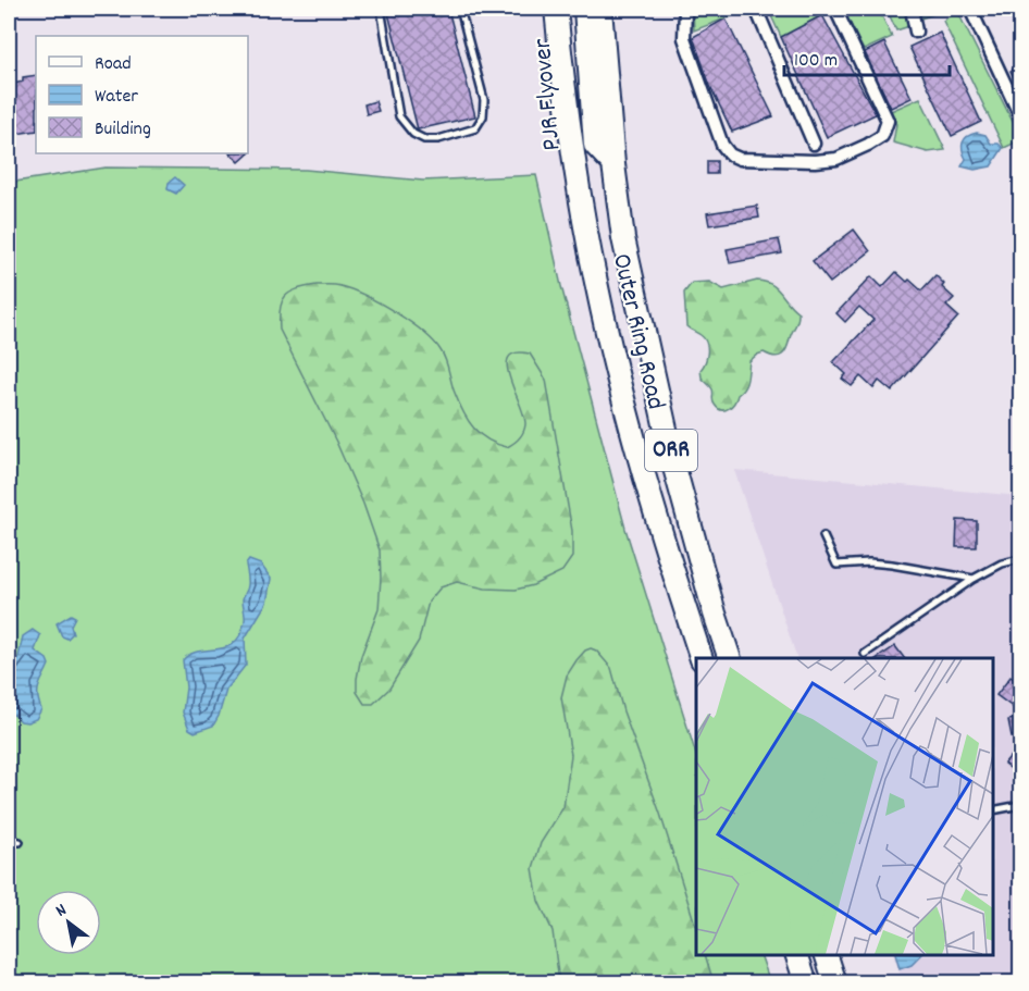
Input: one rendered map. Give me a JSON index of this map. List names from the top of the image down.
{
  "streets": {
    "highway": ["PJR Flyover", "Outer Ring Road", "ORR"]
  },
  "crossings": [
    ["PJR Flyover", "Outer Ring Road"]
  ],
  "legend": ["Road", "Water", "Building"],
  "scale_bar": "100 m",
  "north": "top left"
}
